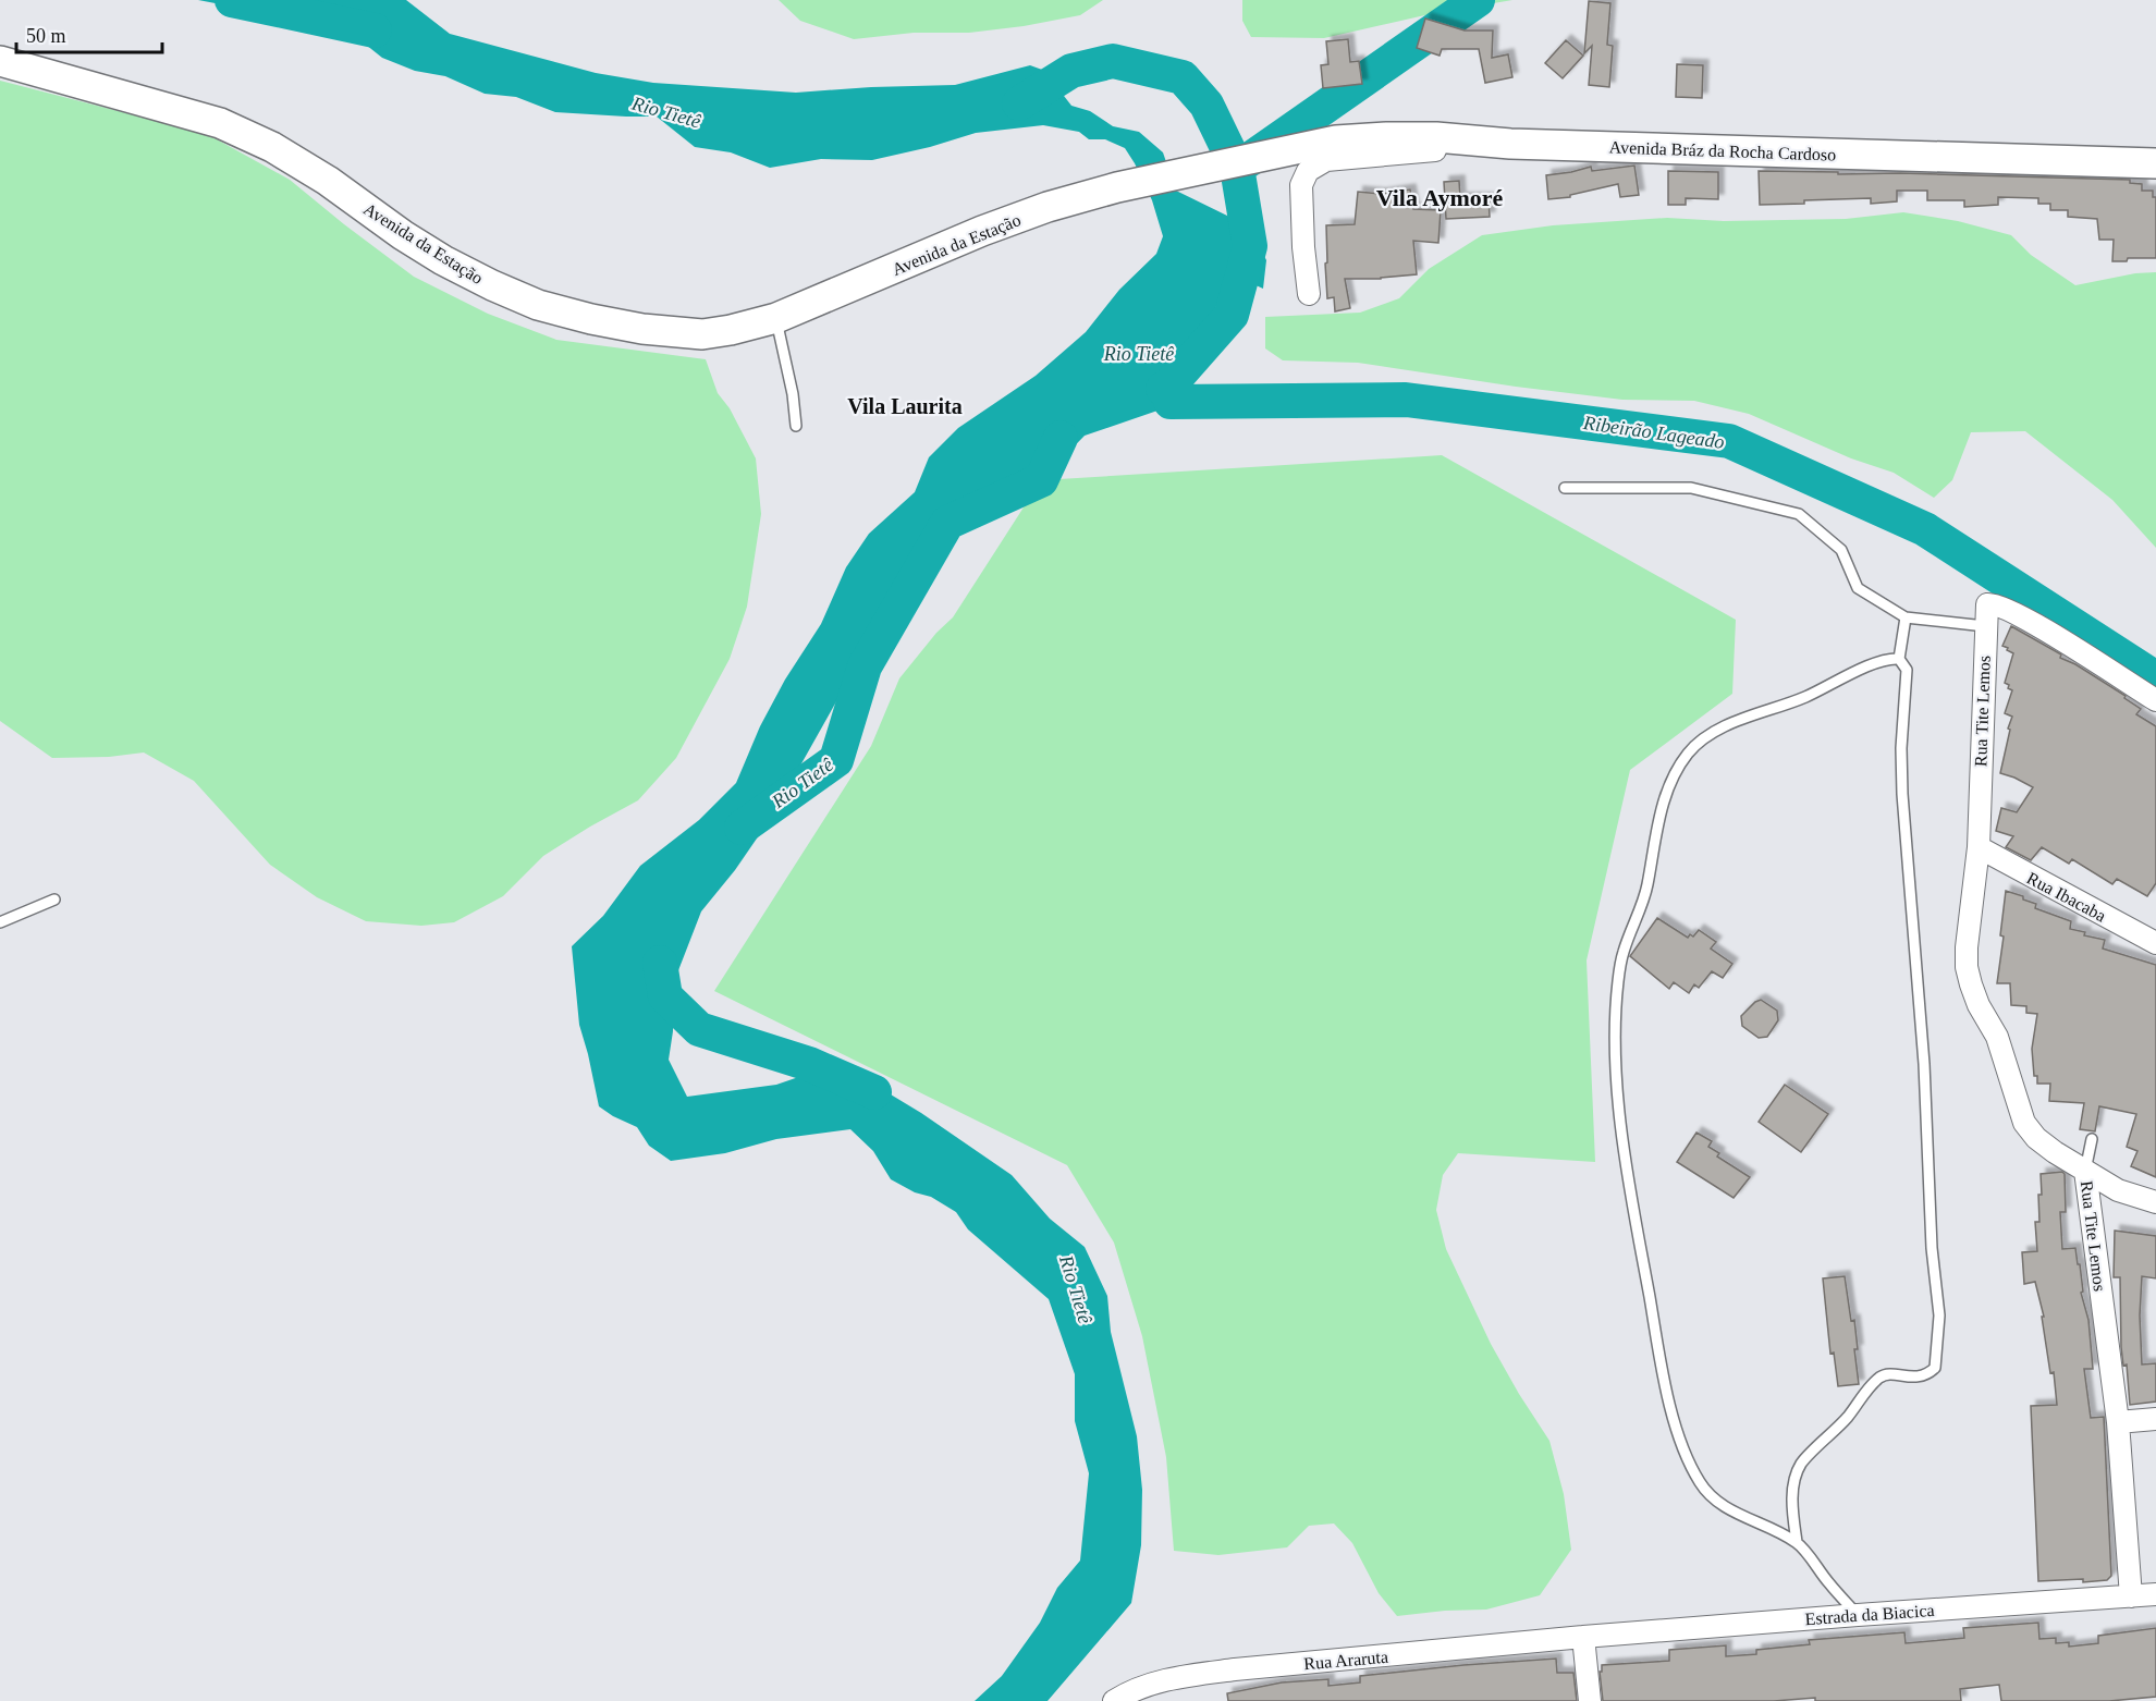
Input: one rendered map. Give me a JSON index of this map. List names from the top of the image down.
{
  "streets": {
    "street": [
      "Avenida Bráz da Rocha Cardoso",
      "Avenida da Estação",
      "Rua Tite Lemos",
      "Rua Ibacaba",
      "Estrada da Biacica",
      "Rua Araruta"
    ]
  },
  "crossings": [
    ["Avenida Bráz da Rocha Cardoso", "Avenida da Estação"],
    ["Rua Tite Lemos", "Rua Ibacaba"],
    ["Rua Tite Lemos", "Estrada da Biacica"],
    ["Estrada da Biacica", "Rua Araruta"]
  ],
  "districts": ["Vila Aymoré", "Vila Laurita"],
  "water": ["Rio Tietê", "Ribeirão Lageado"],
  "scale_bar": "50 m"
}
